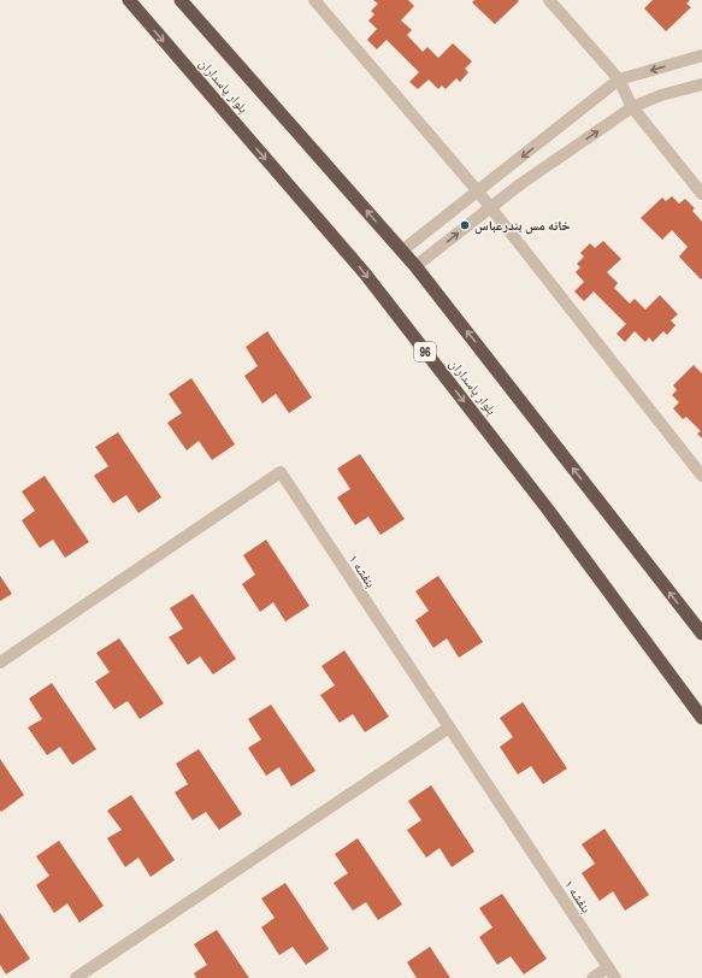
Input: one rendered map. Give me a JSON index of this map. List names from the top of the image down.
{
  "streets": {
    "highway": ["بلوار پاسداران", "96"],
    "street": ["بنفشه ۱"]
  },
  "places": ["خانه مس بندرعباس"]
}
